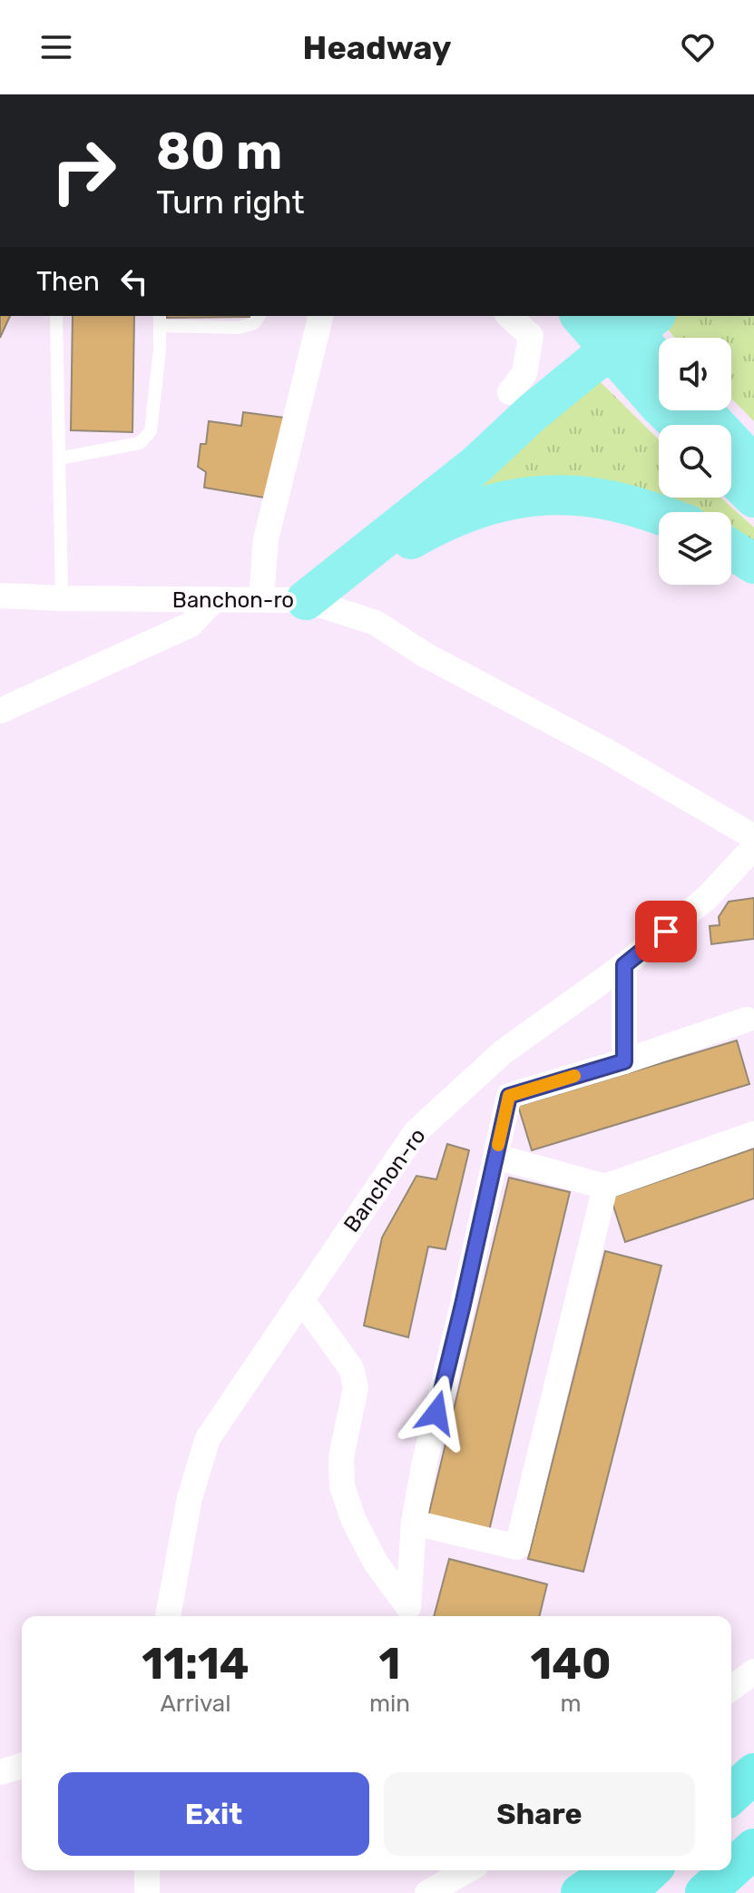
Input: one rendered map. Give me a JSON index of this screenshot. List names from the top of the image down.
{
  "streets": {
    "street": ["Banchon-ro"]
  },
  "page": {
    "header": "Headway",
    "turn": ["80 m", "Turn right"],
    "then": "Then",
    "eta": [
      "11:14",
      "Arrival",
      "1",
      "min",
      "140",
      "m"
    ],
    "buttons": ["Exit", "Share"]
  }
}
